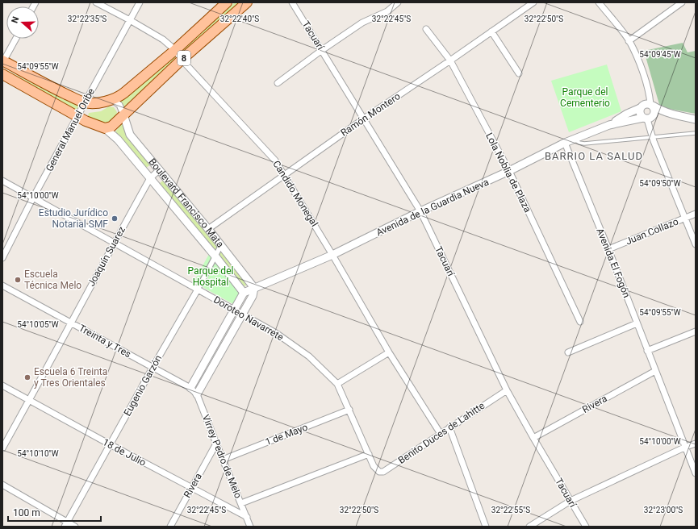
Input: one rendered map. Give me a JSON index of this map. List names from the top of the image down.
{
  "streets": {
    "main road": ["8", "Boulevard Francisco Mata"],
    "street": [
      "Tacuarí",
      "Ramón Montero",
      "General Manuel Oribe",
      "Lola Noblia de Plaza",
      "Candido Monegal",
      "Avenida de la Guardia Nueva",
      "Juan Collazo",
      "Joaquín Suarez",
      "Avenida El Fogón",
      "Doroteo Navarrete",
      "Treinta y Tres",
      "Eugenio Garzón",
      "Rivera",
      "Benito Duces de Lahitte",
      "1 de Mayo",
      "18 de Julio",
      "Virrey Pedro de Melo"
    ]
  },
  "crossings": [
    ["Tacuarí", "Ramón Montero"],
    ["Tacuarí", "Avenida de la Guardia Nueva"],
    ["Tacuarí", "Rivera"],
    ["Tacuarí", "Benito Duces de Lahitte"],
    ["8", "General Manuel Oribe"],
    ["8", "Candido Monegal"],
    ["8", "Boulevard Francisco Mata"],
    ["Ramón Montero", "Lola Noblia de Plaza"],
    ["Ramón Montero", "Candido Monegal"],
    ["Ramón Montero", "Boulevard Francisco Mata"],
    ["General Manuel Oribe", "Candido Monegal"],
    ["General Manuel Oribe", "Boulevard Francisco Mata"],
    ["General Manuel Oribe", "Doroteo Navarrete"],
    ["Lola Noblia de Plaza", "Avenida de la Guardia Nueva"],
    ["Candido Monegal", "Avenida de la Guardia Nueva"],
    ["Candido Monegal", "Benito Duces de Lahitte"],
    ["Boulevard Francisco Mata", "Avenida de la Guardia Nueva"],
    ["Boulevard Francisco Mata", "Joaquín Suarez"],
    ["Boulevard Francisco Mata", "Eugenio Garzón"],
    ["Avenida de la Guardia Nueva", "Avenida El Fogón"],
    ["Juan Collazo", "Avenida El Fogón"],
    ["Joaquín Suarez", "Doroteo Navarrete"],
    ["Joaquín Suarez", "Treinta y Tres"],
    ["Joaquín Suarez", "18 de Julio"],
    ["Avenida El Fogón", "Rivera"],
    ["Doroteo Navarrete", "Eugenio Garzón"],
    ["Doroteo Navarrete", "Benito Duces de Lahitte"],
    ["Doroteo Navarrete", "1 de Mayo"],
    ["Treinta y Tres", "Eugenio Garzón"],
    ["Treinta y Tres", "Virrey Pedro de Melo"],
    ["Eugenio Garzón", "18 de Julio"],
    ["Rivera", "18 de Julio"],
    ["Rivera", "Virrey Pedro de Melo"],
    ["1 de Mayo", "Virrey Pedro de Melo"],
    ["18 de Julio", "Virrey Pedro de Melo"]
  ],
  "districts": ["BARRIO LA SALUD"],
  "parks": ["Parque del Cementerio", "Parque del Hospital"],
  "places": ["Estudio Jurídico Notarial SMF", "Escuela Técnica Melo", "Escuela 6 Treinta y Tres Orientales"],
  "scale_bar": "100 m",
  "north": "left",
  "coordinates": [
    "32°22'35\"S",
    "32°22'40\"S",
    "32°22'45\"S",
    "32°22'50\"S",
    "54°09'45\"W",
    "54°09'55\"W",
    "54°09'50\"W",
    "54°10'00\"W",
    "54°10'05\"W",
    "54°10'10\"W",
    "32°22'55\"S",
    "32°23'00\"S"
  ]
}
